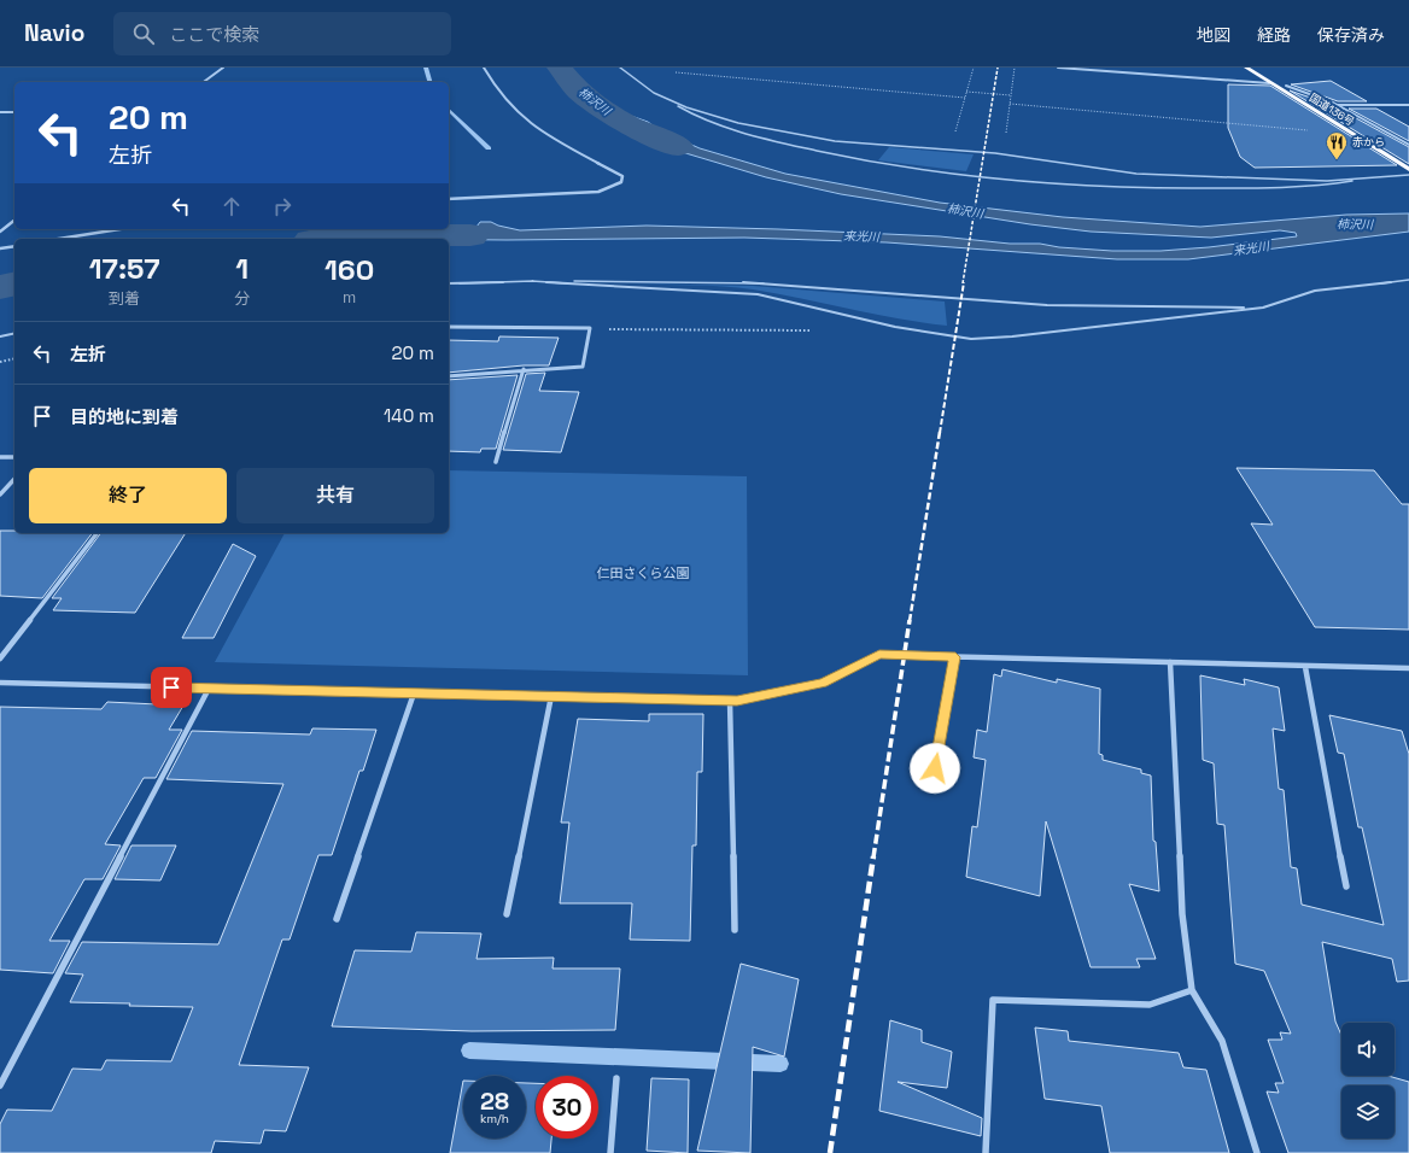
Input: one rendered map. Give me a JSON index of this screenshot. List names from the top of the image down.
{
  "streets": {
    "highway": ["国道136号"]
  },
  "water": ["柿沢川", "来光川"],
  "parks": ["仁田さくら公園"],
  "places": {
    "restaurant": ["赤から"]
  },
  "page": {
    "header": "Navio",
    "search": "ここで検索",
    "nav": ["地図", "経路", "保存済み"],
    "turn": ["20 m", "左折"],
    "eta": [
      "17:57",
      "到着",
      "1",
      "分",
      "160",
      "m"
    ],
    "list": [
      {
        "name": "左折",
        "value": "20 m"
      },
      {
        "name": "目的地に到着",
        "value": "140 m"
      }
    ],
    "buttons": ["終了", "共有"],
    "speed": "28 km/h",
    "limit": "30"
  }
}
